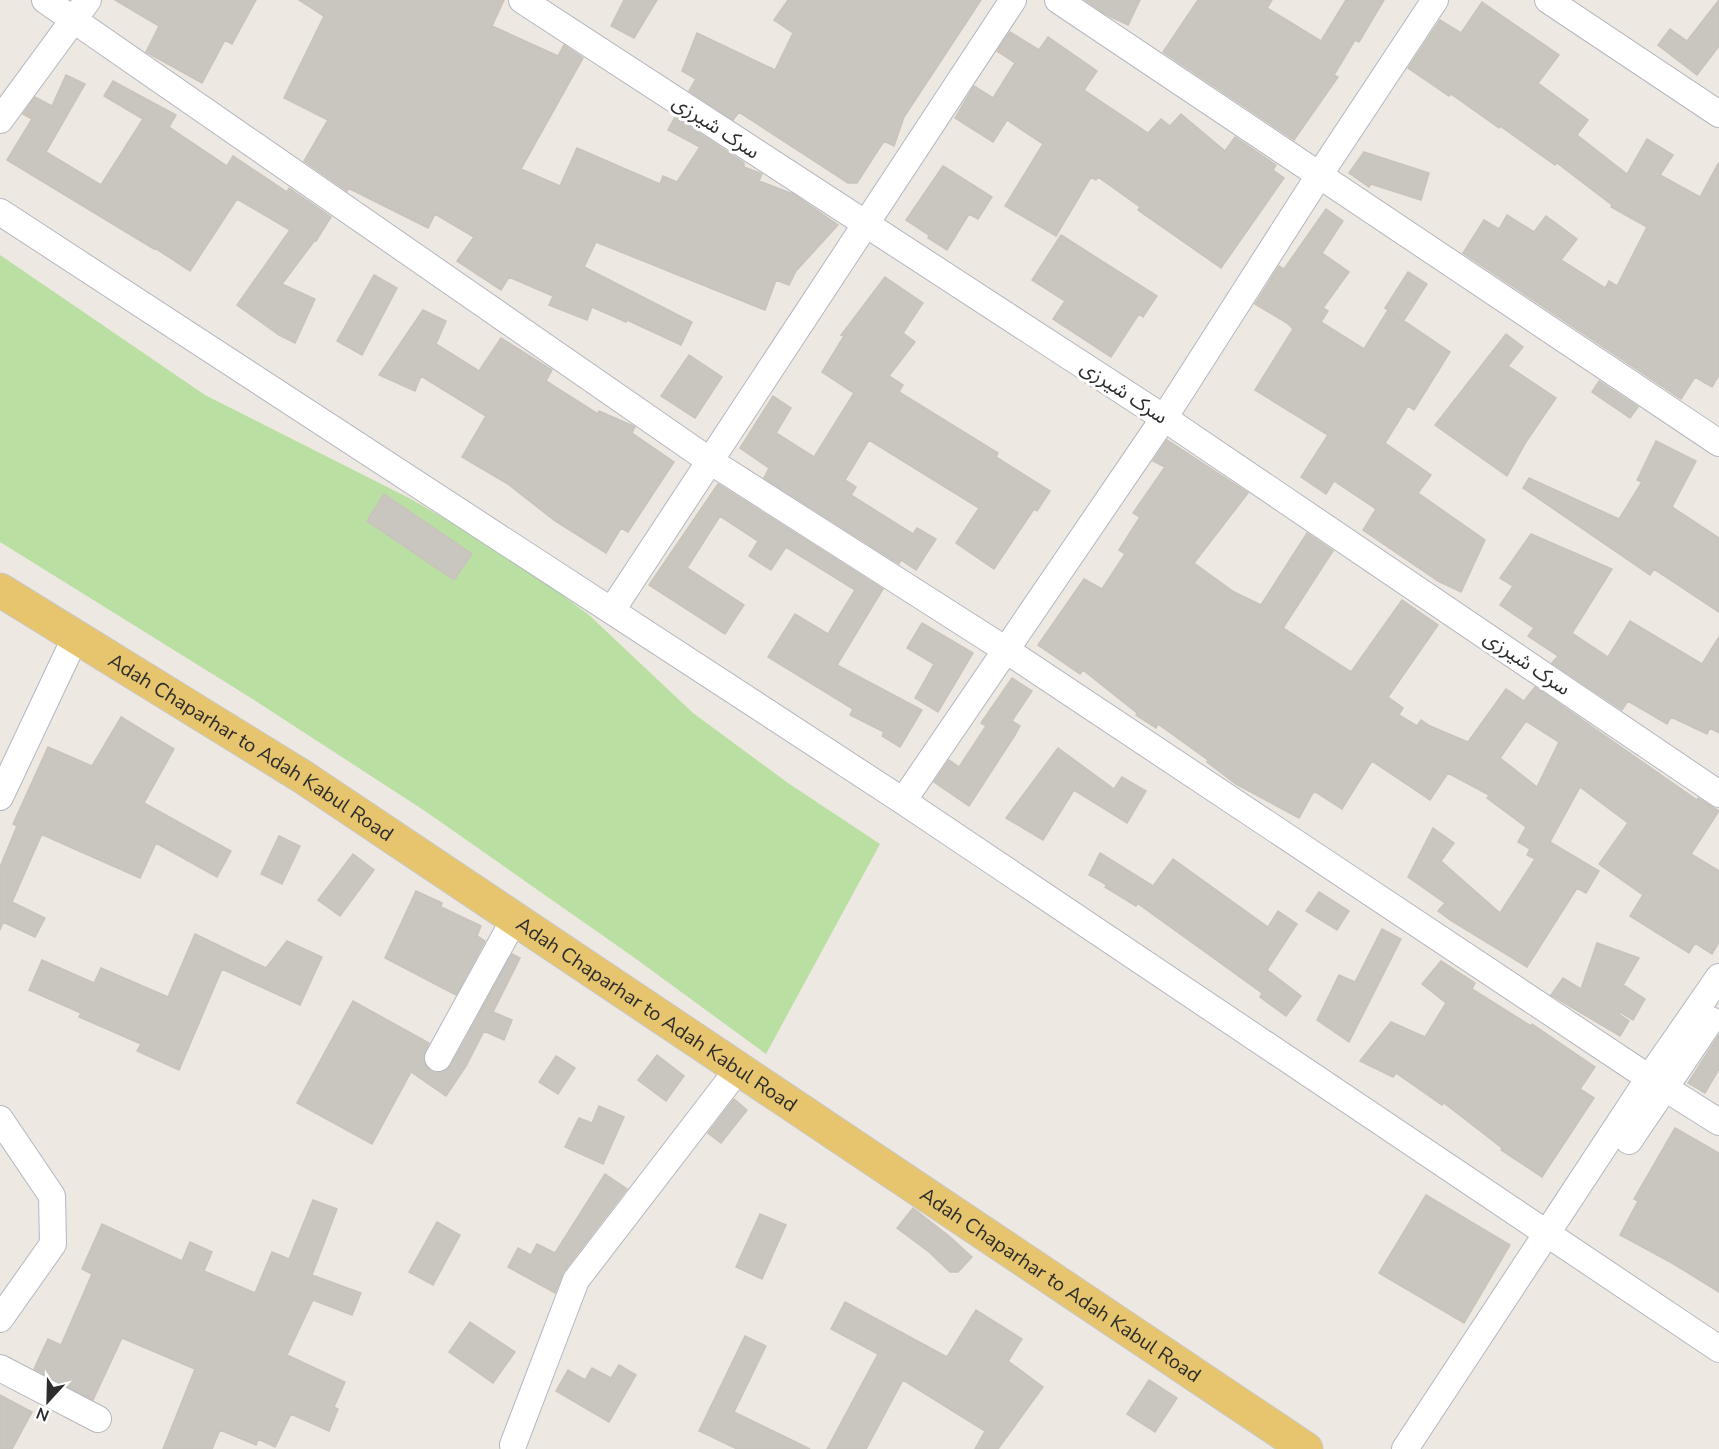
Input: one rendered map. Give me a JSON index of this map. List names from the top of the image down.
{
  "streets": {
    "main road": ["Adah Chaparhar to Adah Kabul Road"],
    "street": ["سرک شیرزی"]
  },
  "north": "bottom"
}
